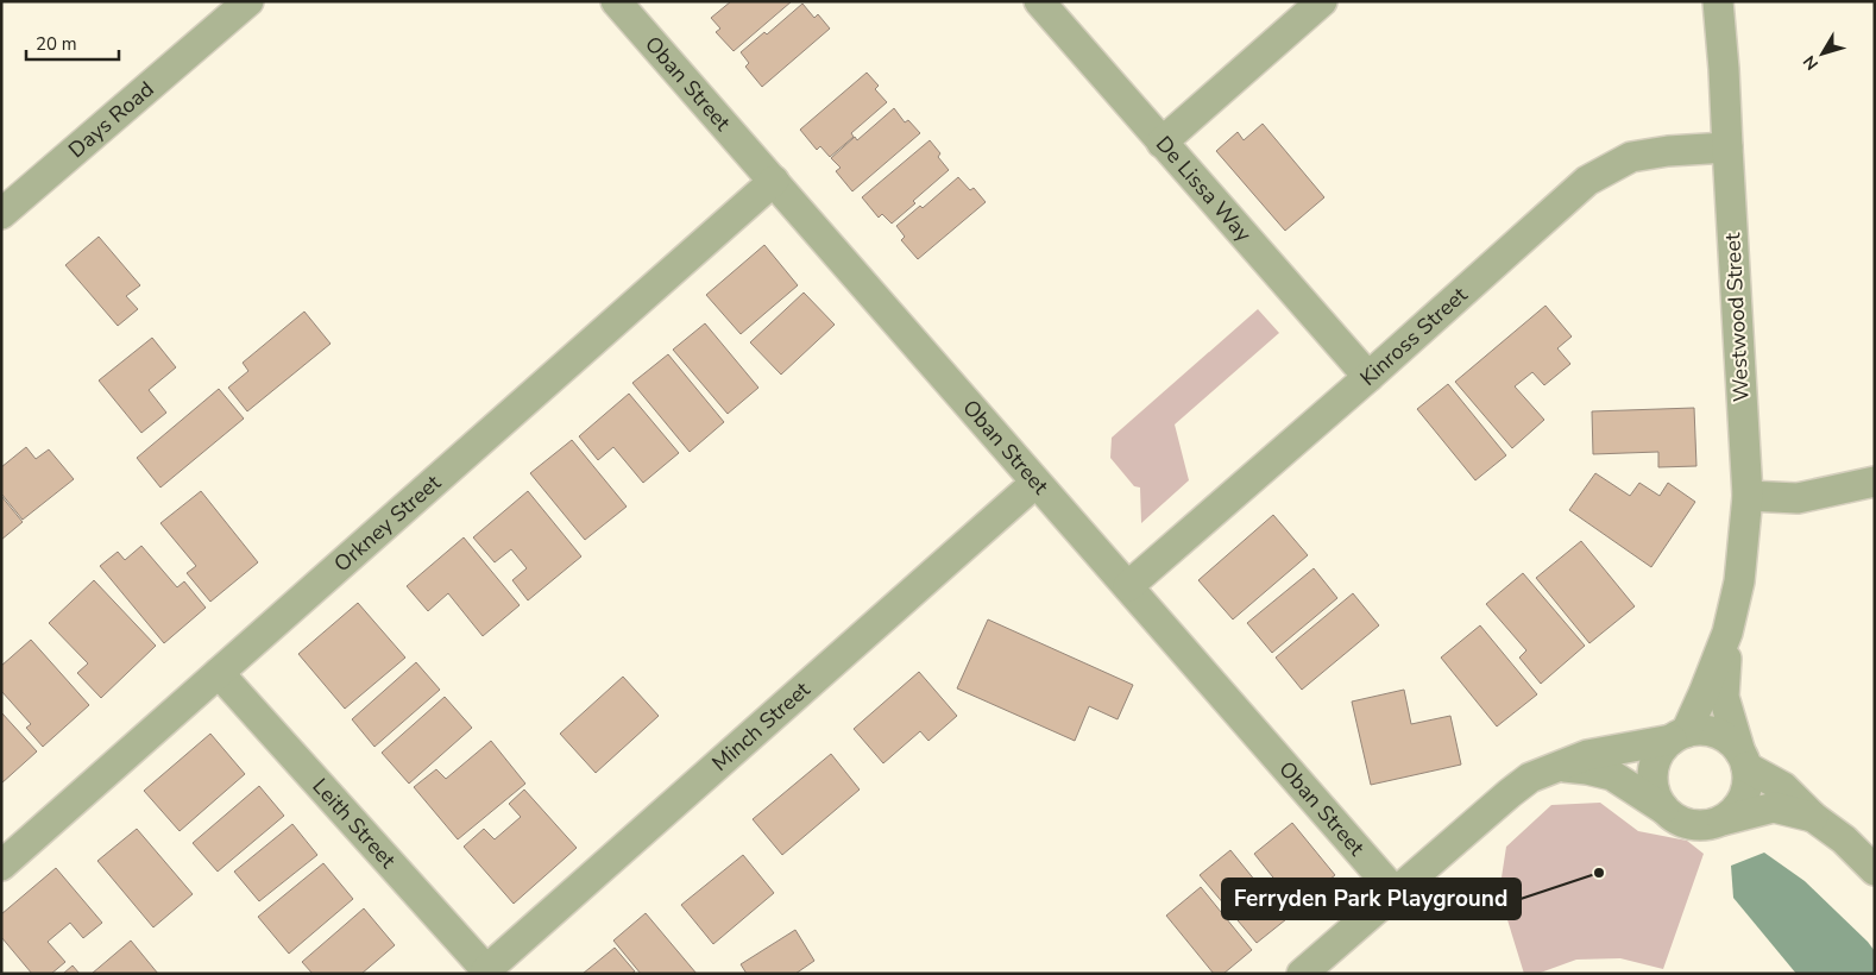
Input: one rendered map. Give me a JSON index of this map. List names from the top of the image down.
{
  "streets": {
    "street": [
      "Oban Street",
      "Days Road",
      "De Lissa Way",
      "Westwood Street",
      "Kinross Street",
      "Orkney Street",
      "Minch Street",
      "Leith Street"
    ]
  },
  "crossings": [
    ["Oban Street", "Kinross Street"],
    ["Oban Street", "Orkney Street"],
    ["Oban Street", "Minch Street"],
    ["De Lissa Way", "Kinross Street"],
    ["Westwood Street", "Kinross Street"],
    ["Orkney Street", "Leith Street"],
    ["Minch Street", "Leith Street"]
  ],
  "places": ["Ferryden Park Playground"],
  "scale_bar": "20 m",
  "north": "bottom left"
}
